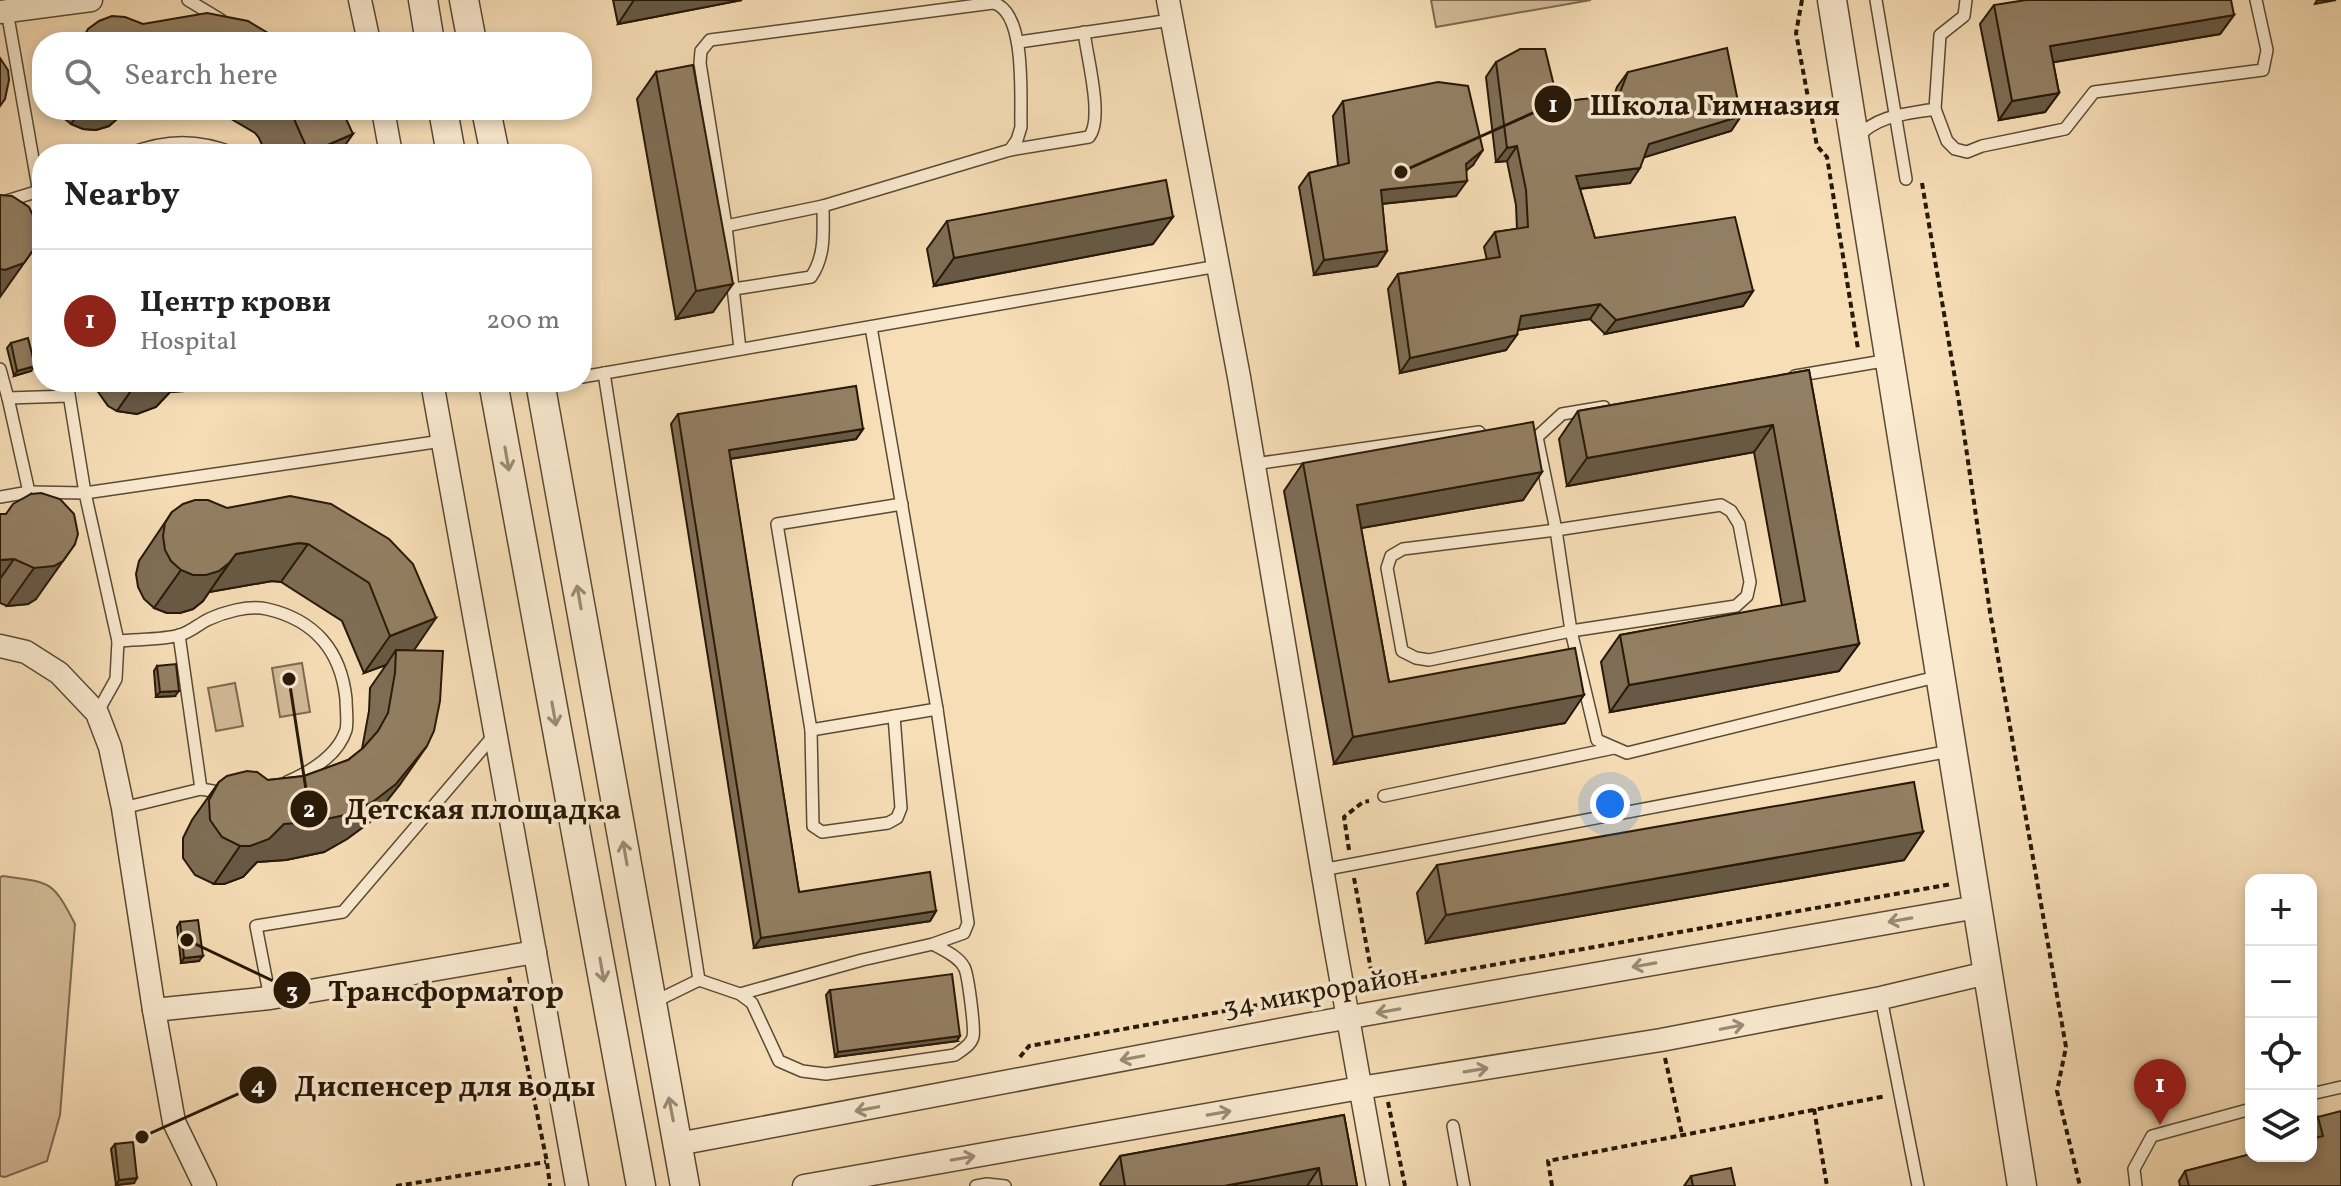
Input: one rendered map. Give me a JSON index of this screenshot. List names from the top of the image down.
{
  "streets": {
    "street": ["34 микрорайон"]
  },
  "places": [
    "Школа Гимназия",
    "Детская площадка",
    "Трансформатор",
    "Диспенсер для воды"
  ],
  "page": {
    "search": "Search here",
    "heading": "Nearby",
    "list": [
      {
        "mark": "1",
        "name": "Центр крови",
        "note": "Hospital",
        "value": "200 m"
      }
    ],
    "map_buttons": ["+", "−"],
    "pins": "1"
  }
}
